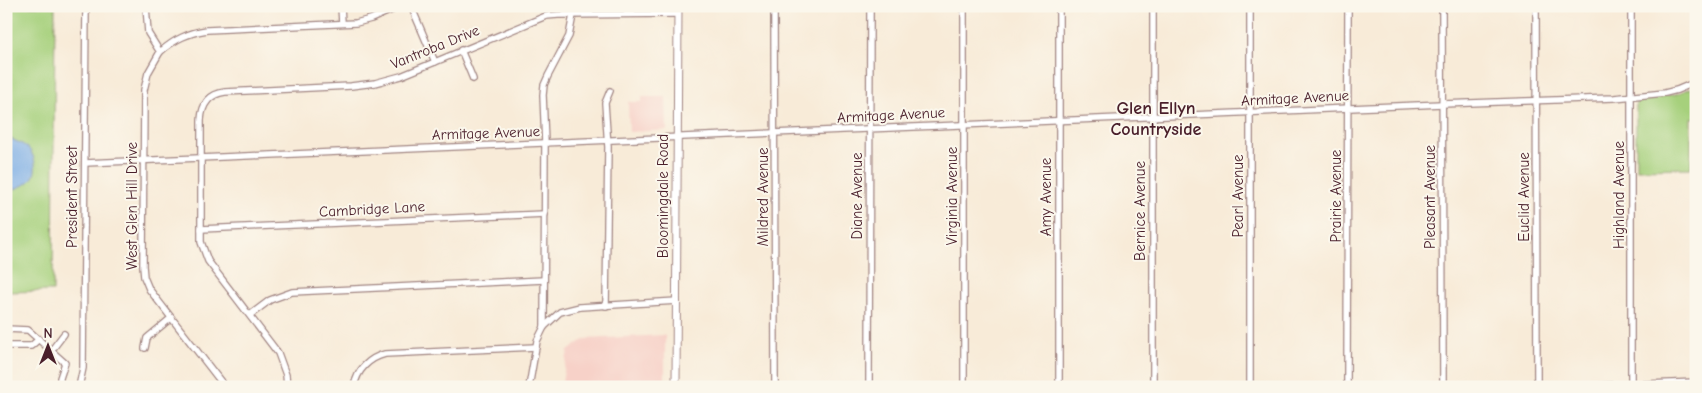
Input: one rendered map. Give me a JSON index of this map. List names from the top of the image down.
{
  "streets": {
    "main road": ["Bloomingdale Road"],
    "street": [
      "Vantroba Drive",
      "Armitage Avenue",
      "Highland Avenue",
      "Diane Avenue",
      "Virginia Avenue",
      "Pearl Avenue",
      "Prairie Avenue",
      "President Street",
      "Mildred Avenue",
      "Amy Avenue",
      "Pleasant Avenue",
      "Euclid Avenue",
      "West Glen Hill Drive",
      "Cambridge Lane",
      "Bernice Avenue"
    ]
  },
  "crossings": [
    ["Vantroba Drive", "Armitage Avenue"],
    ["Vantroba Drive", "Bloomingdale Road"],
    ["Armitage Avenue", "Highland Avenue"],
    ["Armitage Avenue", "Bloomingdale Road"],
    ["Armitage Avenue", "Diane Avenue"],
    ["Armitage Avenue", "Virginia Avenue"],
    ["Armitage Avenue", "Pearl Avenue"],
    ["Armitage Avenue", "Prairie Avenue"],
    ["Armitage Avenue", "President Street"],
    ["Armitage Avenue", "Mildred Avenue"],
    ["Armitage Avenue", "Amy Avenue"],
    ["Armitage Avenue", "Pleasant Avenue"],
    ["Armitage Avenue", "Euclid Avenue"],
    ["Armitage Avenue", "West Glen Hill Drive"],
    ["Armitage Avenue", "Bernice Avenue"]
  ],
  "districts": ["Glen Ellyn Countryside"],
  "north": "top"
}
